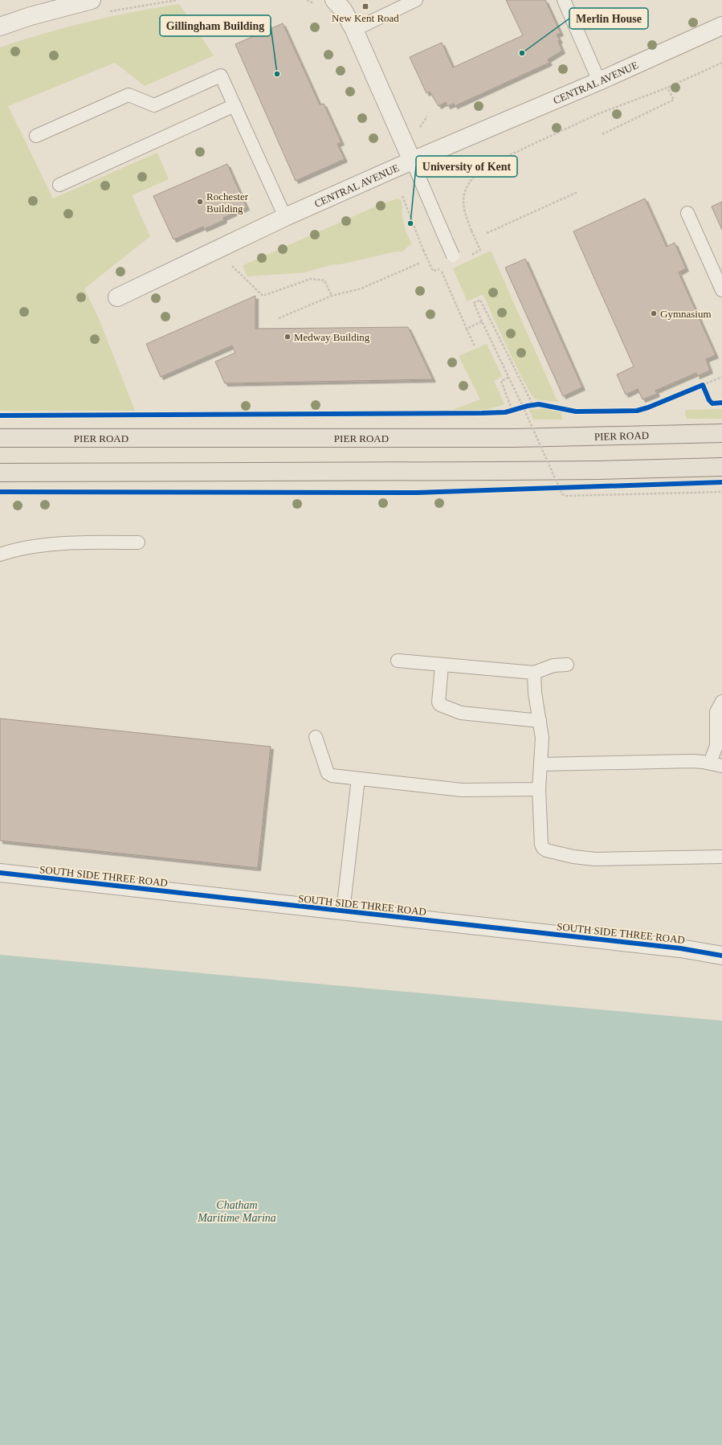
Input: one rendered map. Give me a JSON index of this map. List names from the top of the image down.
{
  "streets": {
    "main road": ["PIER ROAD"],
    "street": ["CENTRAL AVENUE", "SOUTH SIDE THREE ROAD"]
  },
  "water": ["Chatham Maritime Marina"],
  "places": {
    "transit": ["New Kent Road"],
    "other": [
      "Merlin House",
      "Gillingham Building",
      "Rochester Building",
      "University of Kent",
      "Gymnasium",
      "Medway Building"
    ]
  }
}
